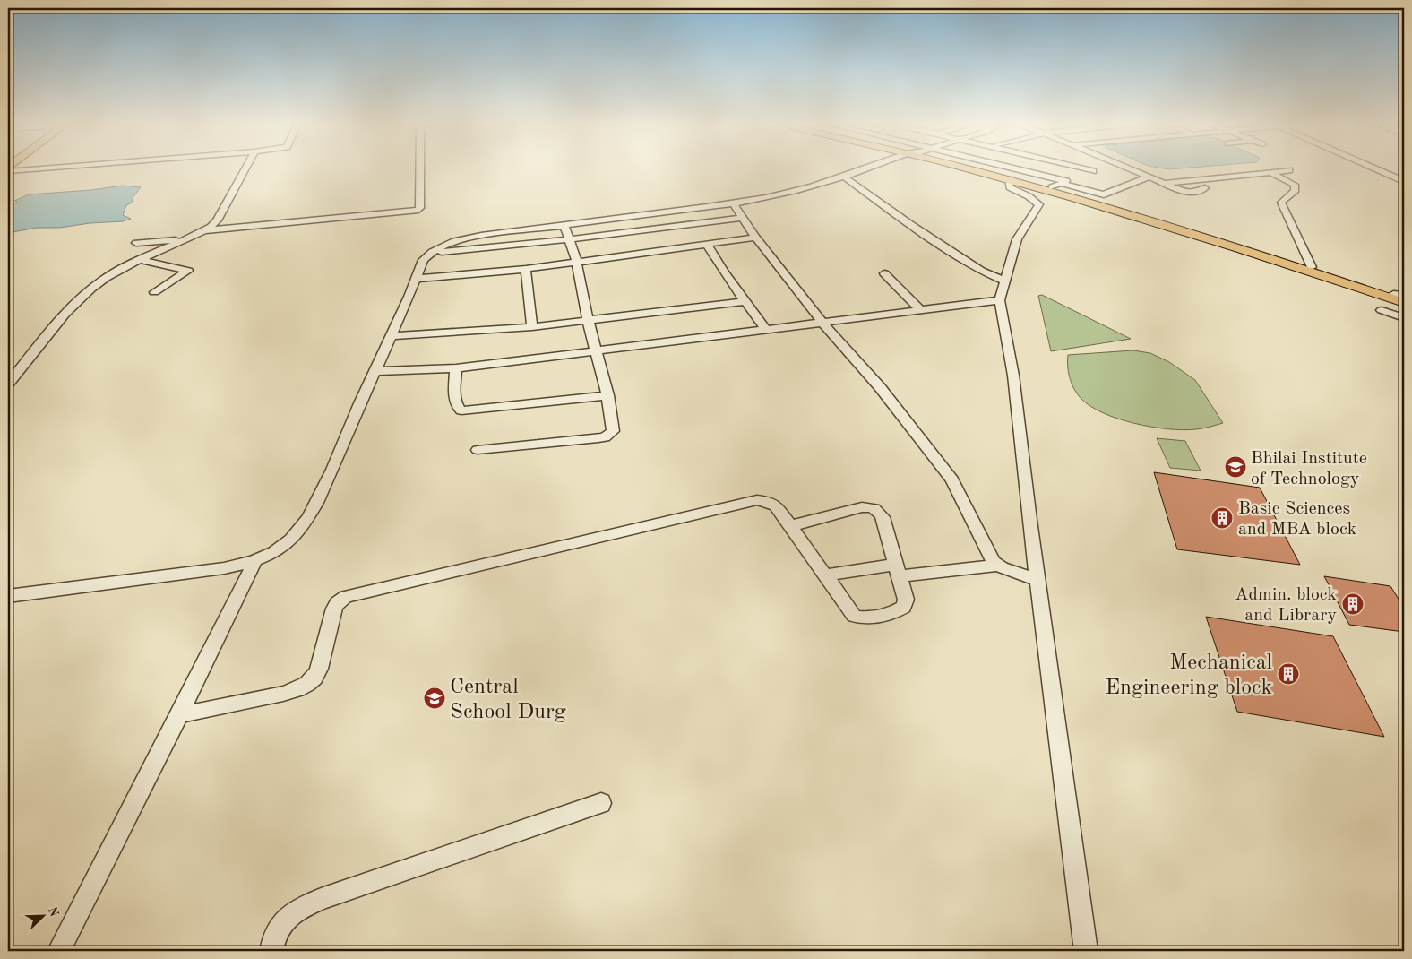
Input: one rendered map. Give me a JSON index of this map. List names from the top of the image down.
{
  "places": {
    "school or university": ["Bhilai Institute of Technology", "Central School Durg"],
    "building": ["Basic Sciences and MBA block", "Admin. block and Library", "Mechanical Engineering block"]
  },
  "north": "top right"
}
